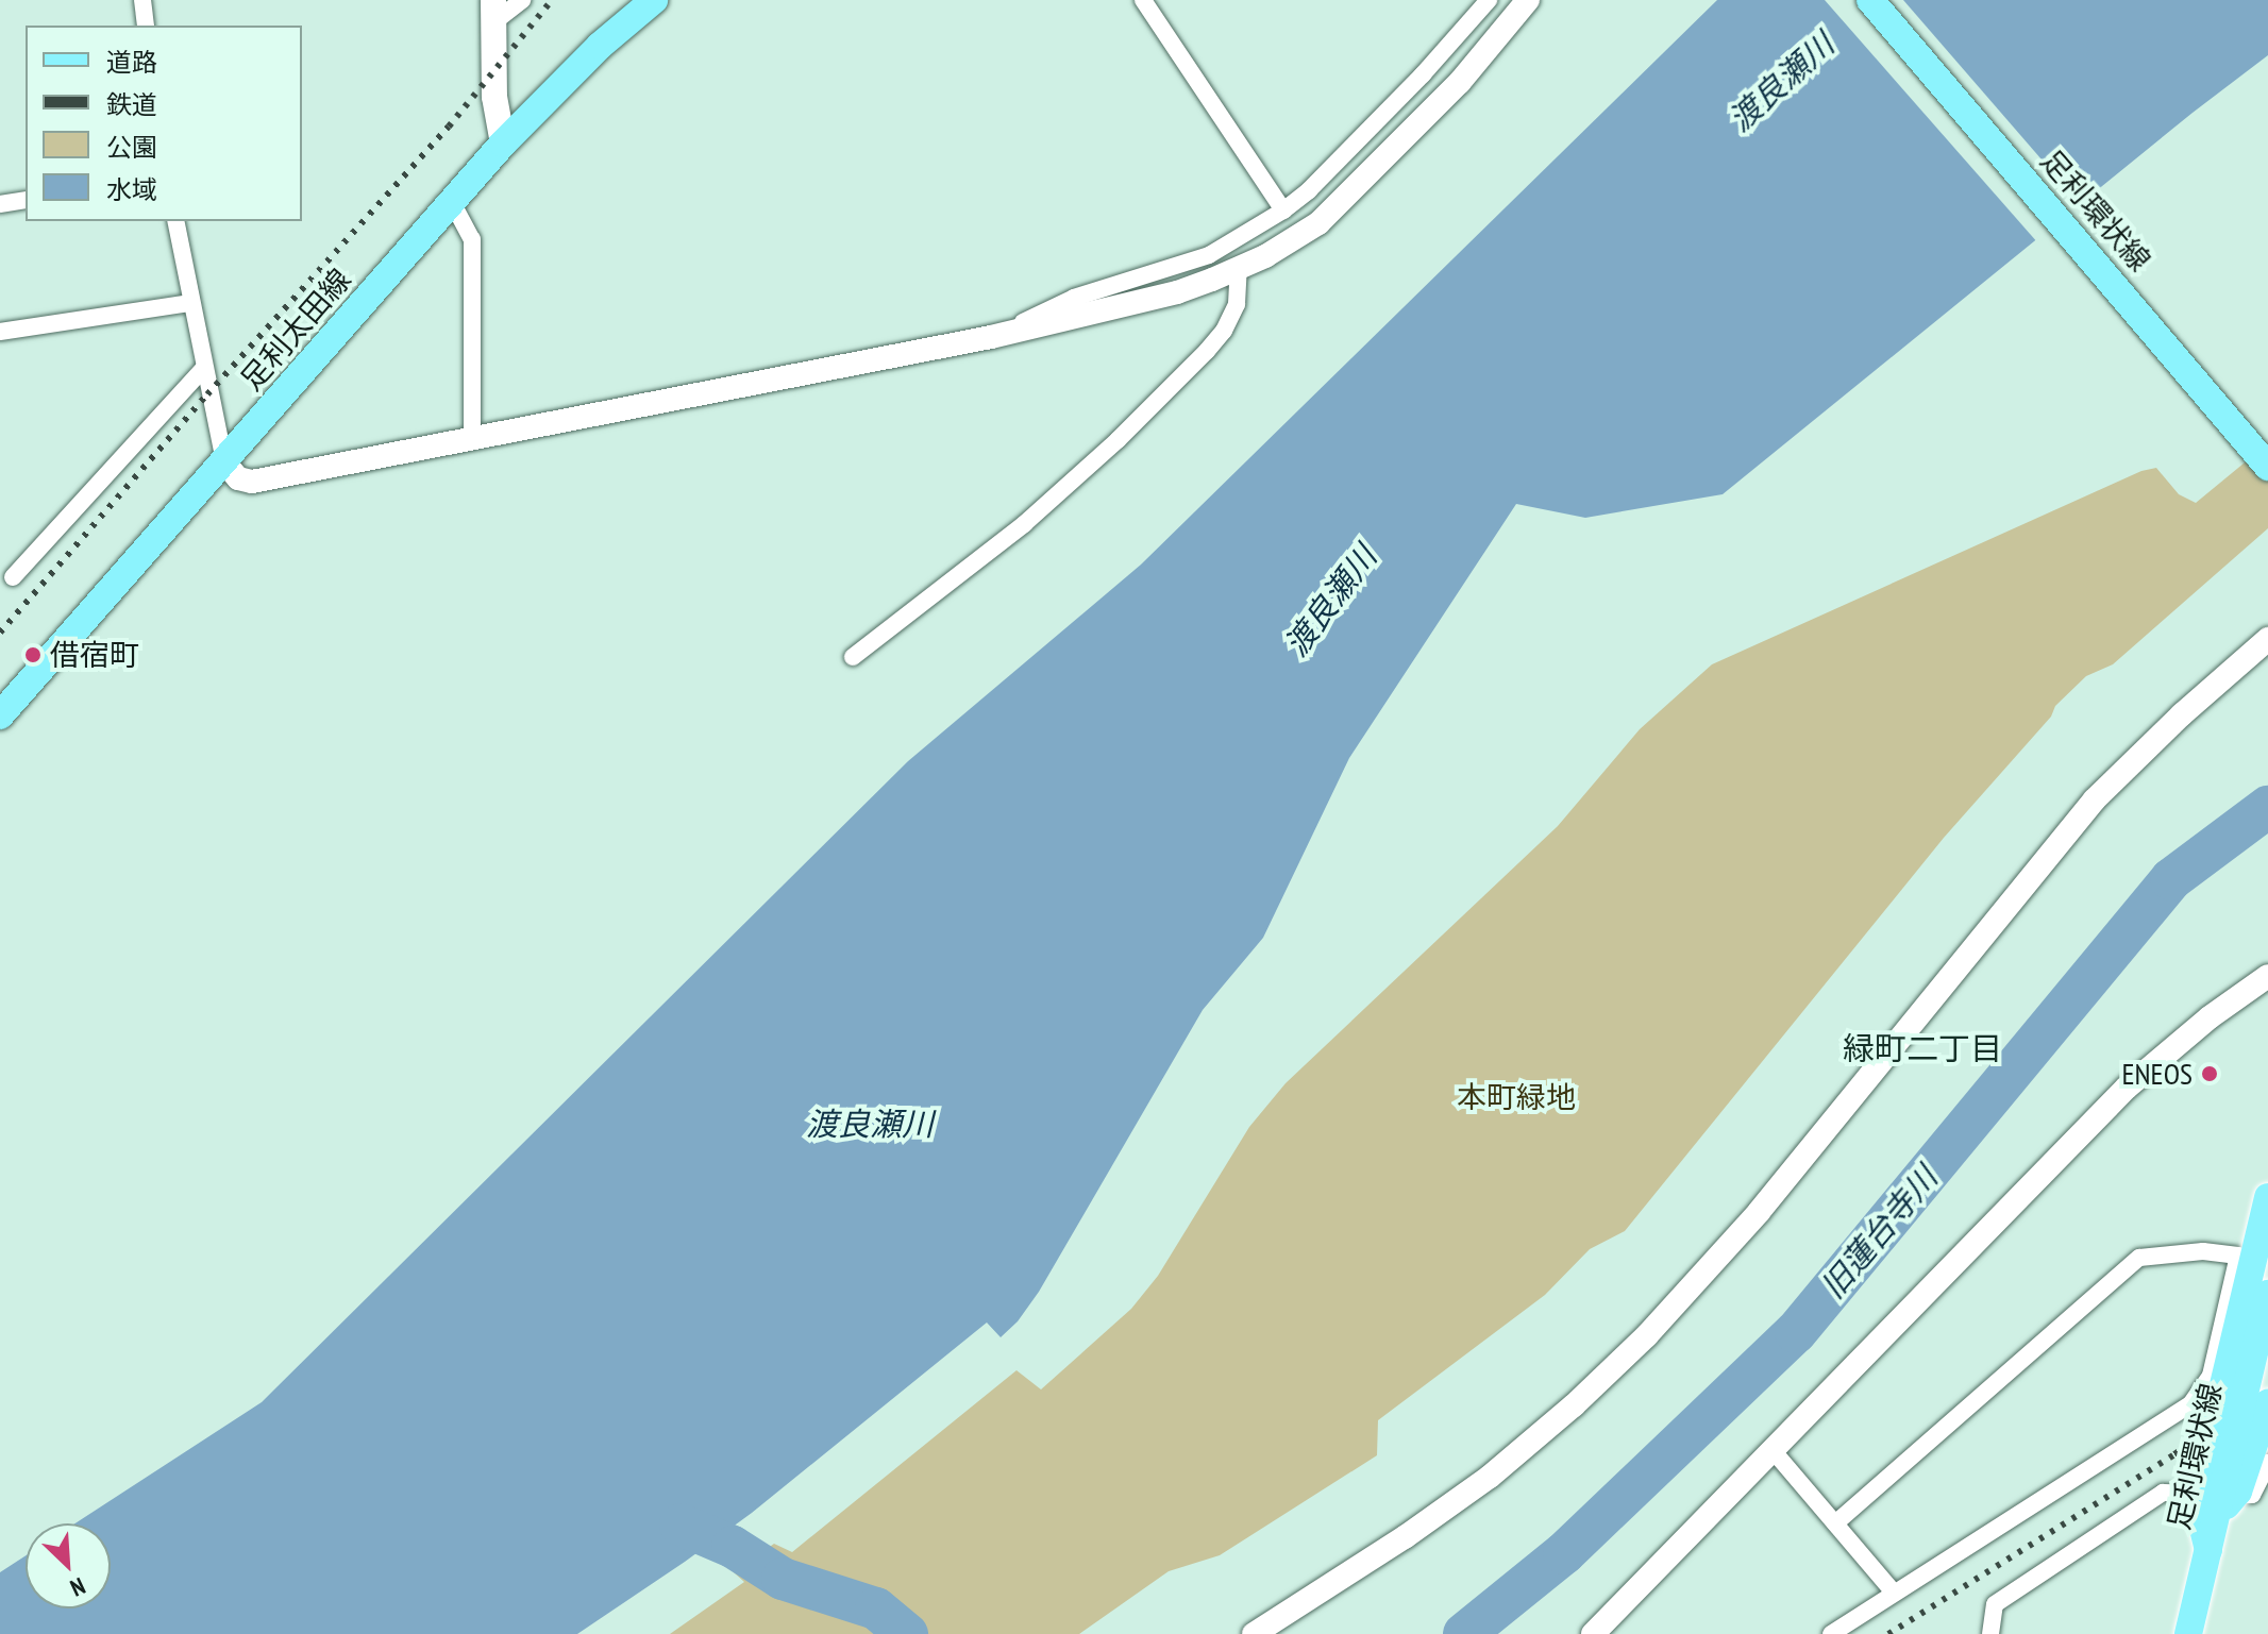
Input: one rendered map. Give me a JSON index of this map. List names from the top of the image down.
{
  "streets": {
    "main road": ["足利環状線", "足利太田線"]
  },
  "districts": ["緑町二丁目"],
  "water": ["渡良瀬川", "旧蓮台寺川"],
  "parks": ["本町緑地"],
  "places": ["借宿町", "ENEOS"],
  "legend": [
    "道路",
    "鉄道",
    "公園",
    "水域"
  ],
  "north": "bottom right"
}
